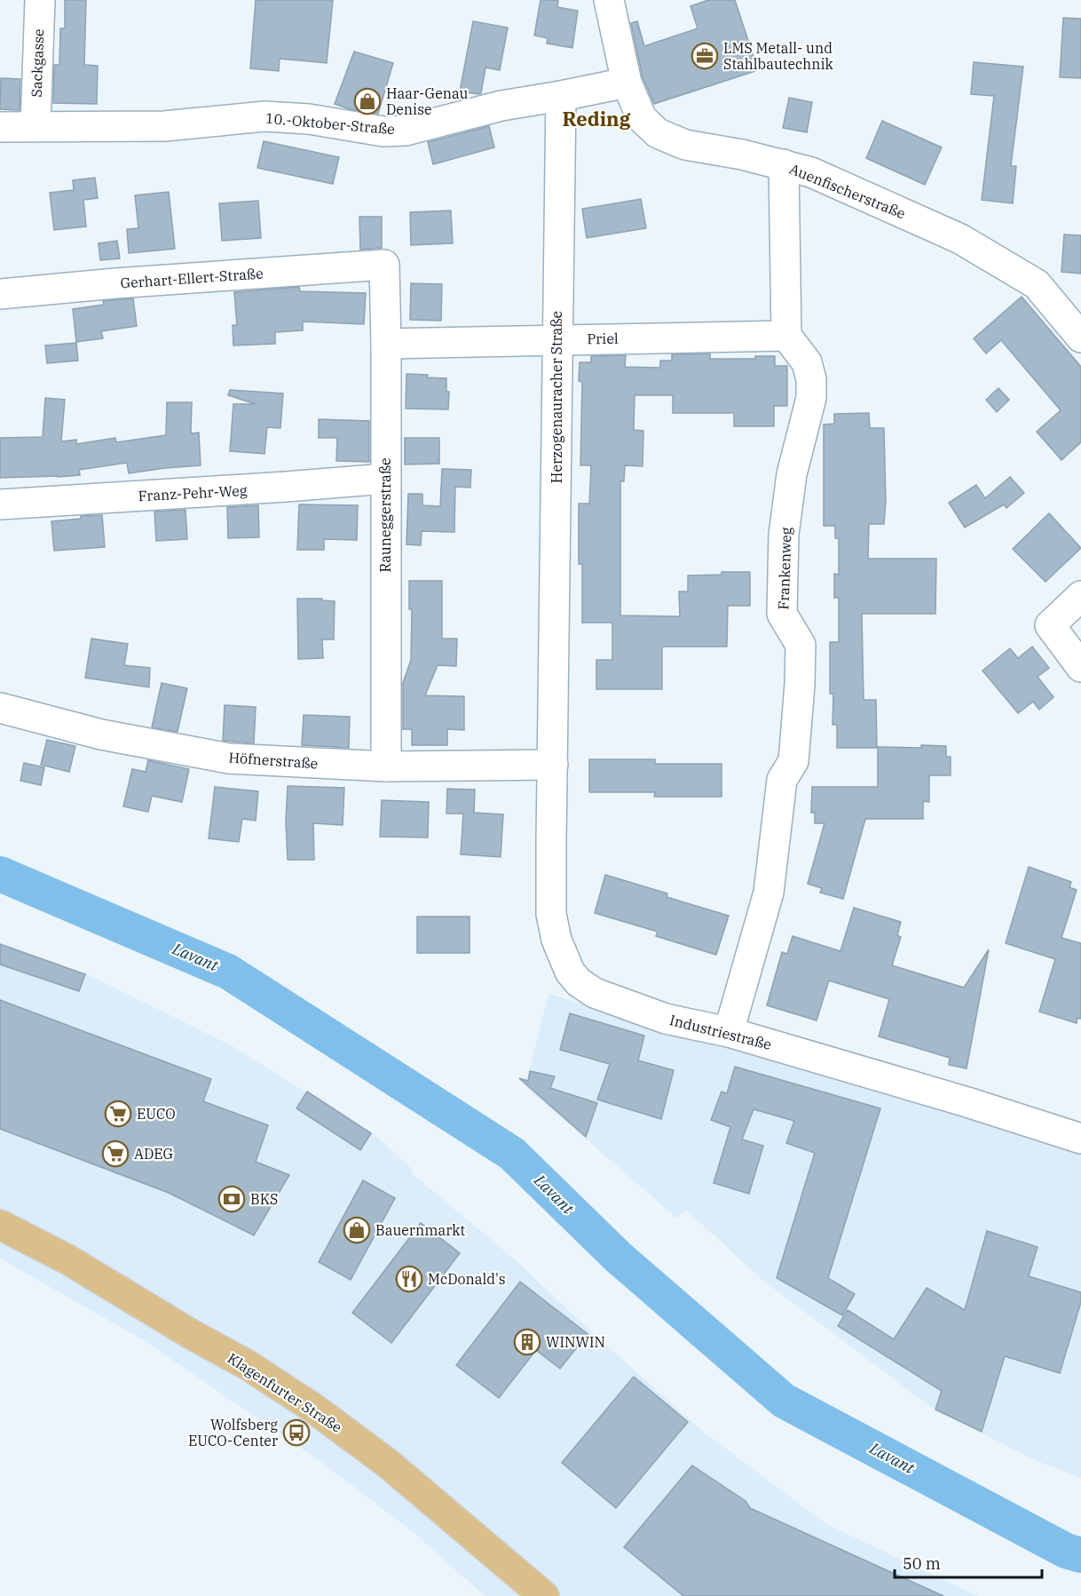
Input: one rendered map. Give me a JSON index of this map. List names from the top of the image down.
{
  "streets": {
    "main road": ["Klagenfurter Straße"],
    "street": [
      "Sackgasse",
      "10.-Oktober-Straße",
      "Auenfischerstraße",
      "Gerhart-Ellert-Straße",
      "Priel",
      "Herzogenauracher Straße",
      "Franz-Pehr-Weg",
      "Rauneggerstraße",
      "Frankenweg",
      "Höfnerstraße",
      "Industriestraße"
    ]
  },
  "crossings": [
    ["Sackgasse", "10.-Oktober-Straße"],
    ["10.-Oktober-Straße", "Herzogenauracher Straße"],
    ["Gerhart-Ellert-Straße", "Rauneggerstraße"],
    ["Priel", "Herzogenauracher Straße"],
    ["Priel", "Rauneggerstraße"],
    ["Priel", "Frankenweg"],
    ["Herzogenauracher Straße", "Höfnerstraße"],
    ["Herzogenauracher Straße", "Industriestraße"],
    ["Franz-Pehr-Weg", "Rauneggerstraße"],
    ["Rauneggerstraße", "Höfnerstraße"],
    ["Frankenweg", "Industriestraße"],
    ["Höfnerstraße", "Industriestraße"]
  ],
  "districts": ["Reding"],
  "water": ["Lavant"],
  "places": {
    "office": ["LMS Metall- und Stahlbautechnik"],
    "shop": ["Haar-Genau Denise", "Bauernmarkt"],
    "supermarket": ["EUCO", "ADEG"],
    "bank": ["BKS"],
    "restaurant": ["McDonald's"],
    "building": ["WINWIN"],
    "bus stop": ["Wolfsberg EUCO-Center"]
  },
  "scale_bar": "50 m"
}
